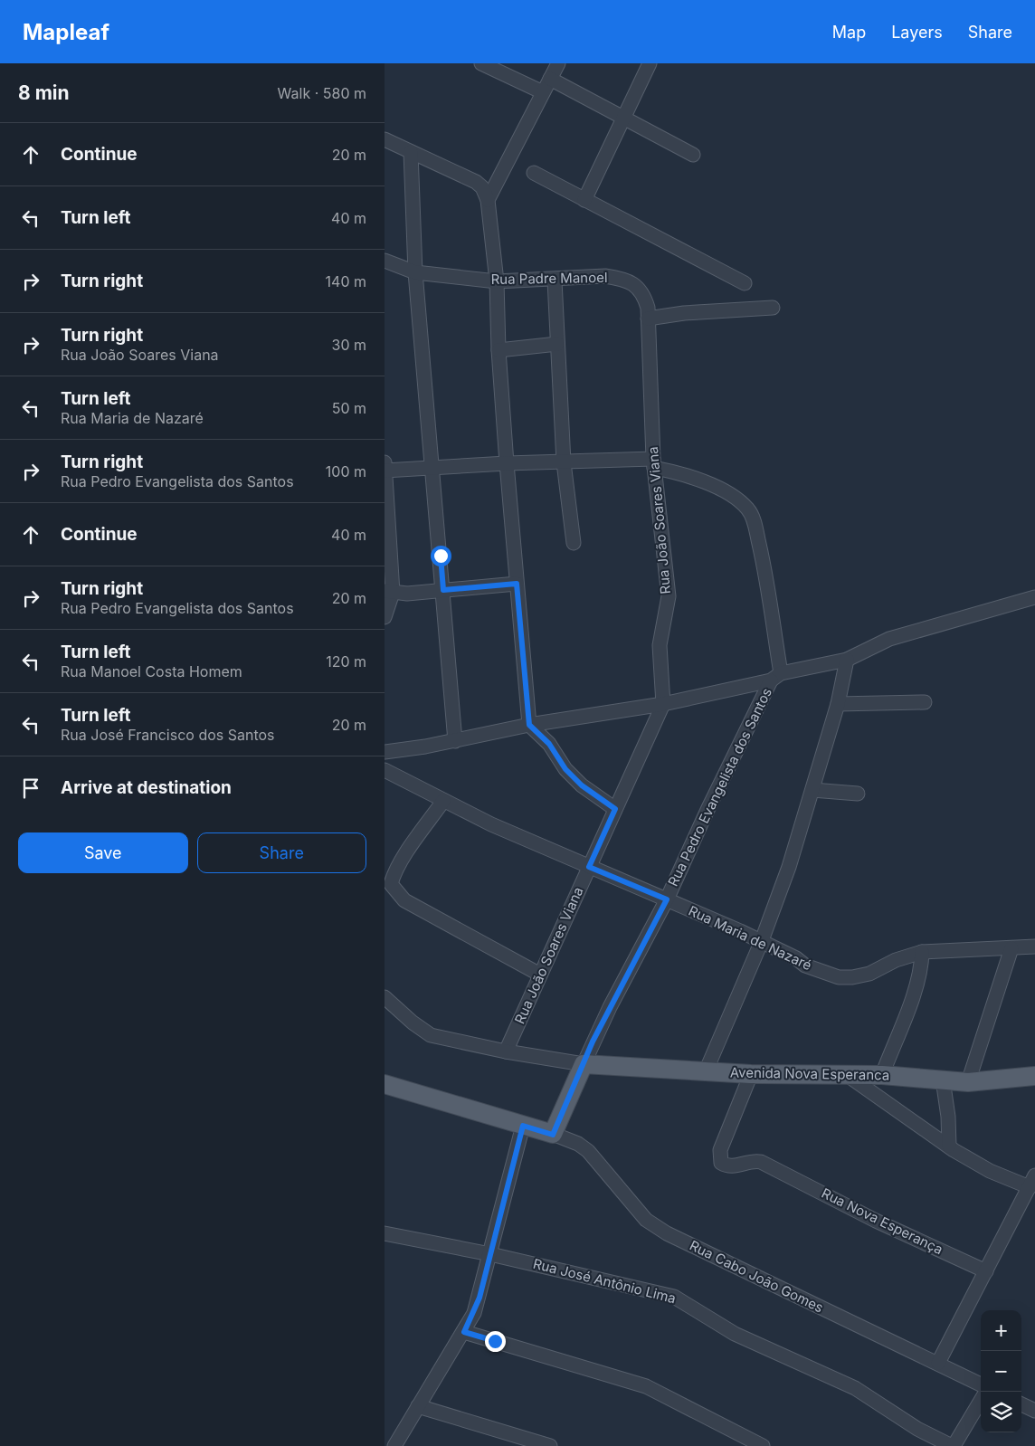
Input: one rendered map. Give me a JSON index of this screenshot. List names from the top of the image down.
{
  "streets": {
    "main road": ["Avenida Nova Esperanca"],
    "street": [
      "Rua Padre Manoel",
      "Rua João Soares Viana",
      "Rua Pedro Evangelista dos Santos",
      "Rua Maria de Nazaré",
      "Rua Nova Esperança",
      "Rua Cabo João Gomes",
      "Rua José Antônio Lima"
    ]
  },
  "crossings": [
    ["Rua Padre Manoel", "Rua João Soares Viana"],
    ["Rua João Soares Viana", "Rua Maria de Nazaré"],
    ["Rua Pedro Evangelista dos Santos", "Rua Maria de Nazaré"],
    ["Rua Pedro Evangelista dos Santos", "Avenida Nova Esperanca"],
    ["Avenida Nova Esperanca", "Rua Nova Esperança"]
  ],
  "page": {
    "header": "Mapleaf",
    "nav": ["Map", "Layers", "Share"],
    "heading": ["8 min", "Walk · 580 m"],
    "list": [
      ["Continue", "20 m"],
      ["Turn left", "40 m"],
      ["Turn right", "140 m"],
      ["Turn right", "Rua João Soares Viana", "30 m"],
      ["Turn left", "Rua Maria de Nazaré", "50 m"],
      ["Turn right", "Rua Pedro Evangelista dos Santos", "100 m"],
      ["Continue", "40 m"],
      ["Turn right", "Rua Pedro Evangelista dos Santos", "20 m"],
      ["Turn left", "Rua Manoel Costa Homem", "120 m"],
      ["Turn left", "Rua José Francisco dos Santos", "20 m"],
      "Arrive at destination"
    ],
    "buttons": ["Save", "Share"],
    "map_buttons": ["+", "−"]
  }
}
